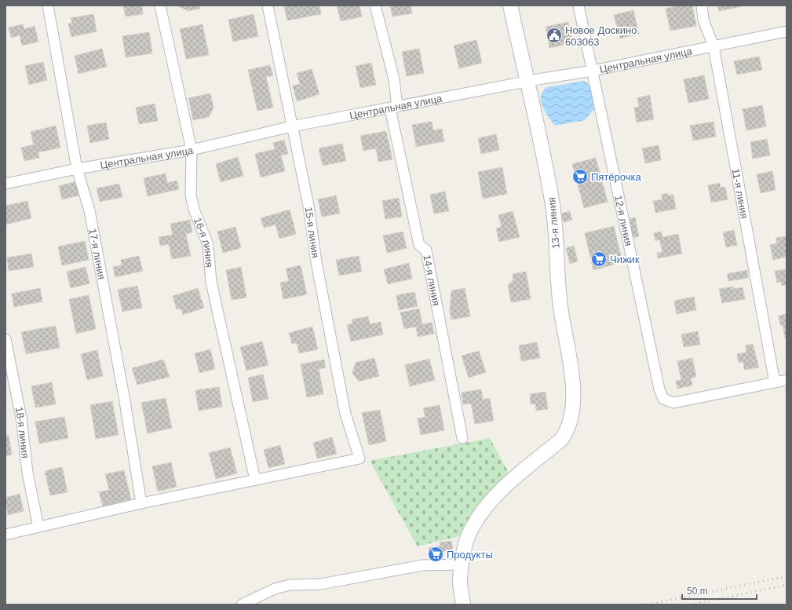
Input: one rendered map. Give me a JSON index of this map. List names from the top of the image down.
{
  "streets": {
    "street": [
      "Центральная улица",
      "11-я линия",
      "12-я линия",
      "13-я линия",
      "15-я линия",
      "16-я линия",
      "17-я линия",
      "14-я линия",
      "18-я линия"
    ]
  },
  "crossings": [
    ["Центральная улица", "11-я линия"],
    ["Центральная улица", "12-я линия"],
    ["Центральная улица", "13-я линия"],
    ["Центральная улица", "15-я линия"],
    ["Центральная улица", "16-я линия"],
    ["Центральная улица", "17-я линия"],
    ["Центральная улица", "14-я линия"],
    ["11-я линия", "12-я линия"],
    ["15-я линия", "16-я линия"]
  ],
  "places": {
    "public building": ["Новое Доскино 603063"],
    "supermarket": ["Пятёрочка", "Чижик", "Продукты"]
  },
  "scale_bar": "50 m"
}
